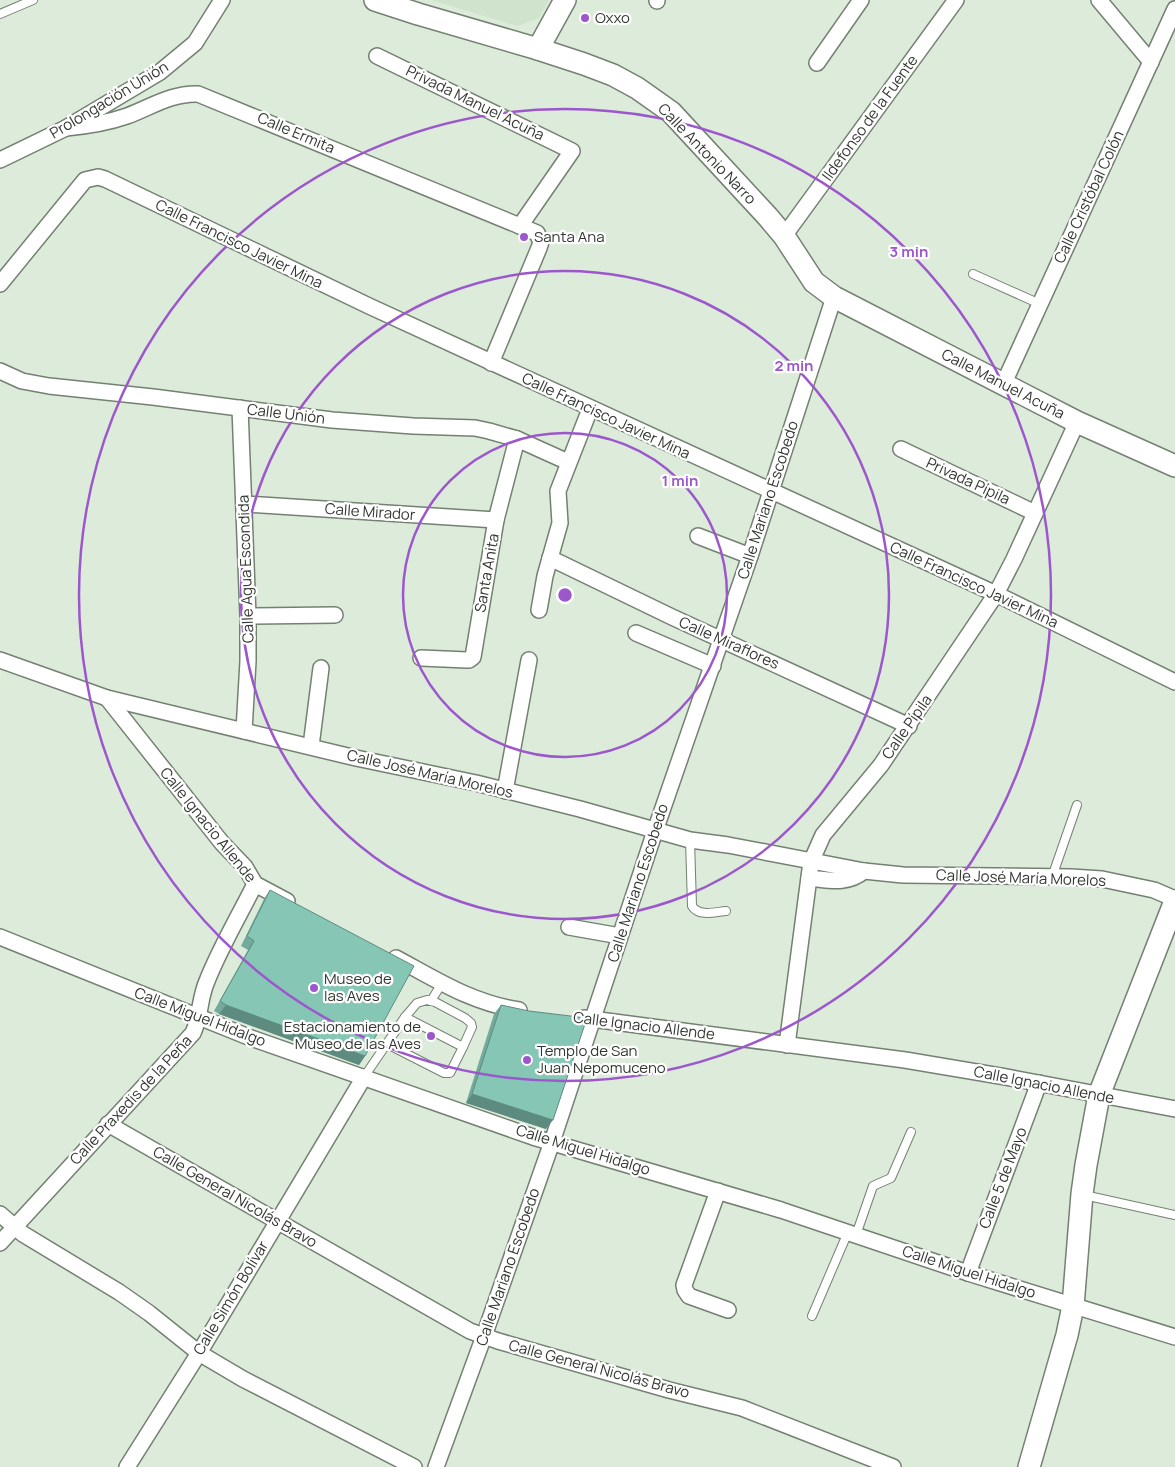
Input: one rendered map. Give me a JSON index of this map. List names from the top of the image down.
{
  "streets": {
    "main road": ["Calle Antonio Narro", "Calle Manuel Acuña"],
    "street": [
      "Prolongación Unión",
      "Privada Manuel Acuña",
      "Ildefonso de la Fuente",
      "Calle Ermita",
      "Calle Cristóbal Colón",
      "Calle Francisco Javier Mina",
      "Calle Unión",
      "Privada Pípila",
      "Calle Mariano Escobedo",
      "Calle Mirador",
      "Calle Agua Escondida",
      "Santa Anita",
      "Calle Miraflores",
      "Calle Pípila",
      "Calle José María Morelos",
      "Calle Ignacio Allende",
      "Calle Miguel Hidalgo",
      "Calle Praxedis de la Peña",
      "Calle 5 de Mayo",
      "Calle General Nicolás Bravo",
      "Calle Simón Bolívar"
    ]
  },
  "crossings": [
    ["Prolongación Unión", "Calle Ermita"],
    ["Privada Manuel Acuña", "Calle Ermita"],
    ["Ildefonso de la Fuente", "Calle Antonio Narro"],
    ["Calle Ermita", "Calle Francisco Javier Mina"],
    ["Calle Antonio Narro", "Calle Manuel Acuña"],
    ["Calle Antonio Narro", "Calle Mariano Escobedo"],
    ["Calle Cristóbal Colón", "Calle Manuel Acuña"],
    ["Calle Francisco Javier Mina", "Calle Mariano Escobedo"],
    ["Calle Francisco Javier Mina", "Calle Pípila"],
    ["Calle Manuel Acuña", "Calle Mariano Escobedo"],
    ["Calle Manuel Acuña", "Calle Pípila"],
    ["Calle Unión", "Calle Agua Escondida"],
    ["Calle Unión", "Santa Anita"],
    ["Privada Pípila", "Calle Pípila"],
    ["Calle Mariano Escobedo", "Calle Miraflores"],
    ["Calle Mariano Escobedo", "Calle José María Morelos"],
    ["Calle Mariano Escobedo", "Calle Ignacio Allende"],
    ["Calle Mariano Escobedo", "Calle Miguel Hidalgo"],
    ["Calle Mariano Escobedo", "Calle General Nicolás Bravo"],
    ["Calle Mirador", "Calle Agua Escondida"],
    ["Calle Mirador", "Santa Anita"],
    ["Calle Agua Escondida", "Calle José María Morelos"],
    ["Calle Miraflores", "Calle Pípila"],
    ["Calle Pípila", "Calle José María Morelos"],
    ["Calle Pípila", "Calle Ignacio Allende"],
    ["Calle José María Morelos", "Calle Ignacio Allende"],
    ["Calle Ignacio Allende", "Calle Praxedis de la Peña"],
    ["Calle Ignacio Allende", "Calle 5 de Mayo"],
    ["Calle Miguel Hidalgo", "Calle Praxedis de la Peña"],
    ["Calle Miguel Hidalgo", "Calle 5 de Mayo"],
    ["Calle Miguel Hidalgo", "Calle Simón Bolívar"],
    ["Calle Praxedis de la Peña", "Calle General Nicolás Bravo"],
    ["Calle General Nicolás Bravo", "Calle Simón Bolívar"]
  ],
  "places": [
    "Oxxo",
    "Santa Ana",
    "Museo de las Aves",
    "Estacionamiento de Museo de las Aves",
    "Templo de San Juan Nepomuceno"
  ],
  "rings": ["3 min", "2 min", "1 min"]
}
